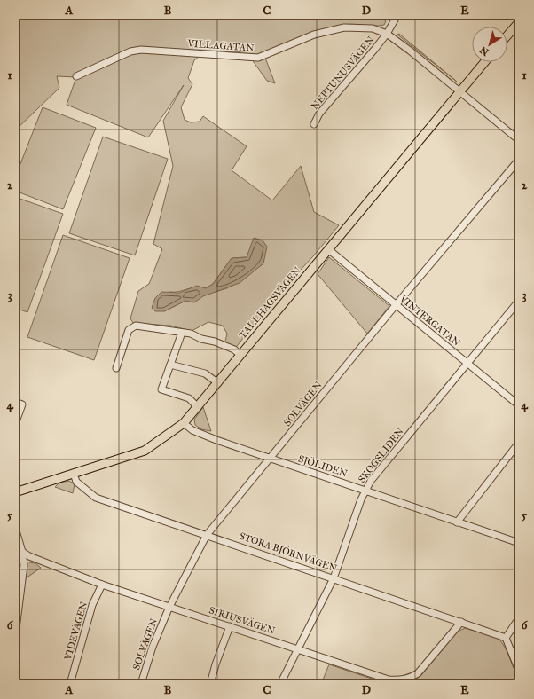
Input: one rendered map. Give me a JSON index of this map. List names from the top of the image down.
{
  "streets": {
    "main road": ["TALLHAGSVÄGEN"],
    "street": [
      "VILLAGATAN",
      "NEPTUNUSVÄGEN",
      "VINTERGATAN",
      "SOLVÄGEN",
      "SKOGSLIDEN",
      "SJÖLIDEN",
      "STORA BJÖRNVÄGEN",
      "SIRIUSVÄGEN",
      "VIDEVÄGEN"
    ]
  },
  "crossings": [
    ["VILLAGATAN", "NEPTUNUSVÄGEN"],
    ["VILLAGATAN", "TALLHAGSVÄGEN"],
    ["TALLHAGSVÄGEN", "VINTERGATAN"],
    ["TALLHAGSVÄGEN", "SJÖLIDEN"],
    ["TALLHAGSVÄGEN", "STORA BJÖRNVÄGEN"],
    ["VINTERGATAN", "SOLVÄGEN"],
    ["VINTERGATAN", "SKOGSLIDEN"],
    ["SOLVÄGEN", "SJÖLIDEN"],
    ["SOLVÄGEN", "STORA BJÖRNVÄGEN"],
    ["SOLVÄGEN", "SIRIUSVÄGEN"],
    ["SKOGSLIDEN", "SJÖLIDEN"],
    ["SKOGSLIDEN", "STORA BJÖRNVÄGEN"],
    ["SKOGSLIDEN", "SIRIUSVÄGEN"],
    ["STORA BJÖRNVÄGEN", "SIRIUSVÄGEN"],
    ["SIRIUSVÄGEN", "VIDEVÄGEN"]
  ],
  "north": "bottom left",
  "grid": {
    "columns": [
      "A",
      "B",
      "C",
      "D",
      "E"
    ],
    "rows": [
      "1",
      "2",
      "3",
      "4",
      "5",
      "6"
    ]
  }
}
